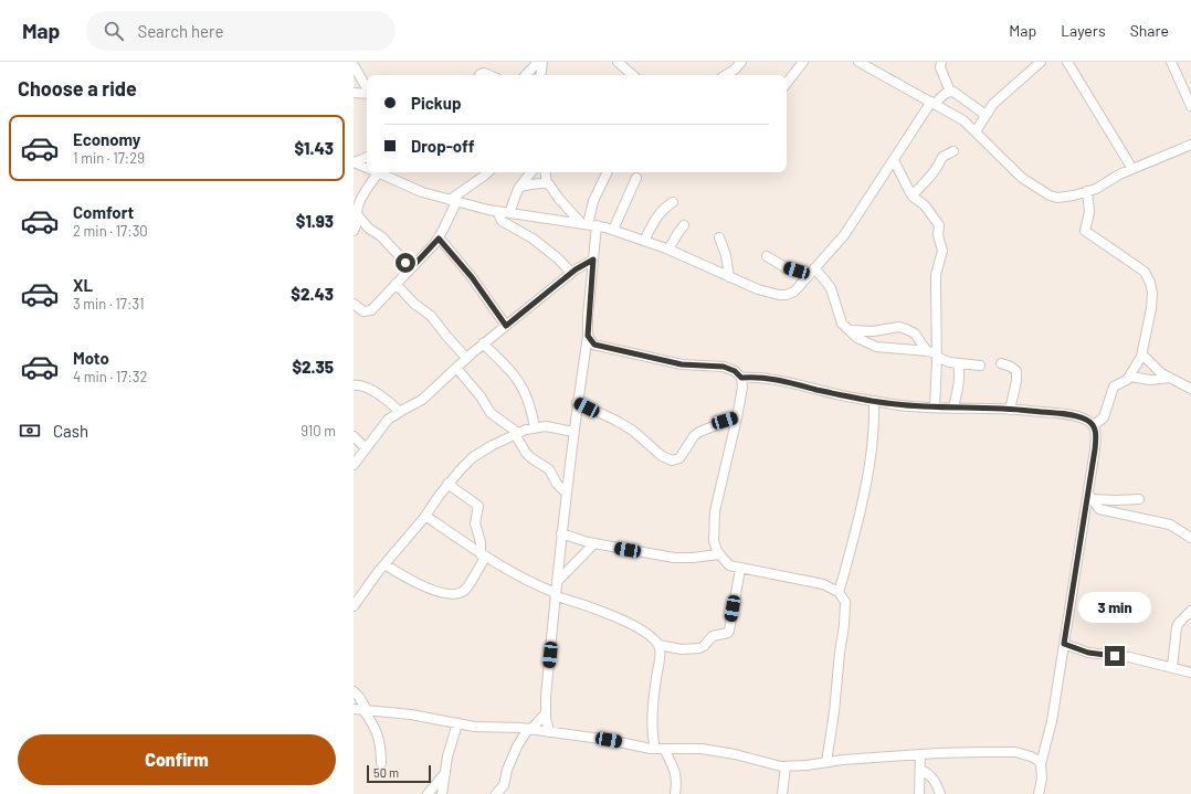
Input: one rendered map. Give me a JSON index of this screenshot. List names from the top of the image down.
{
  "scale_bar": "50 m",
  "page": {
    "header": "Map",
    "search": "Search here",
    "nav": ["Map", "Layers", "Share"],
    "heading": "Choose a ride",
    "banner": ["Pickup", "Drop-off"],
    "list": [
      {
        "name": "Economy",
        "note": "1 min · 17:29",
        "value": "$1.43"
      },
      {
        "name": "Comfort",
        "note": "2 min · 17:30",
        "value": "$1.93"
      },
      {
        "name": "XL",
        "note": "3 min · 17:31",
        "value": "$2.43"
      },
      {
        "name": "Moto",
        "note": "4 min · 17:32",
        "value": "$2.35"
      }
    ],
    "pay": ["Cash", "910 m"],
    "bubble": "3 min",
    "buttons": "Confirm",
    "scale": "50 m"
  }
}
